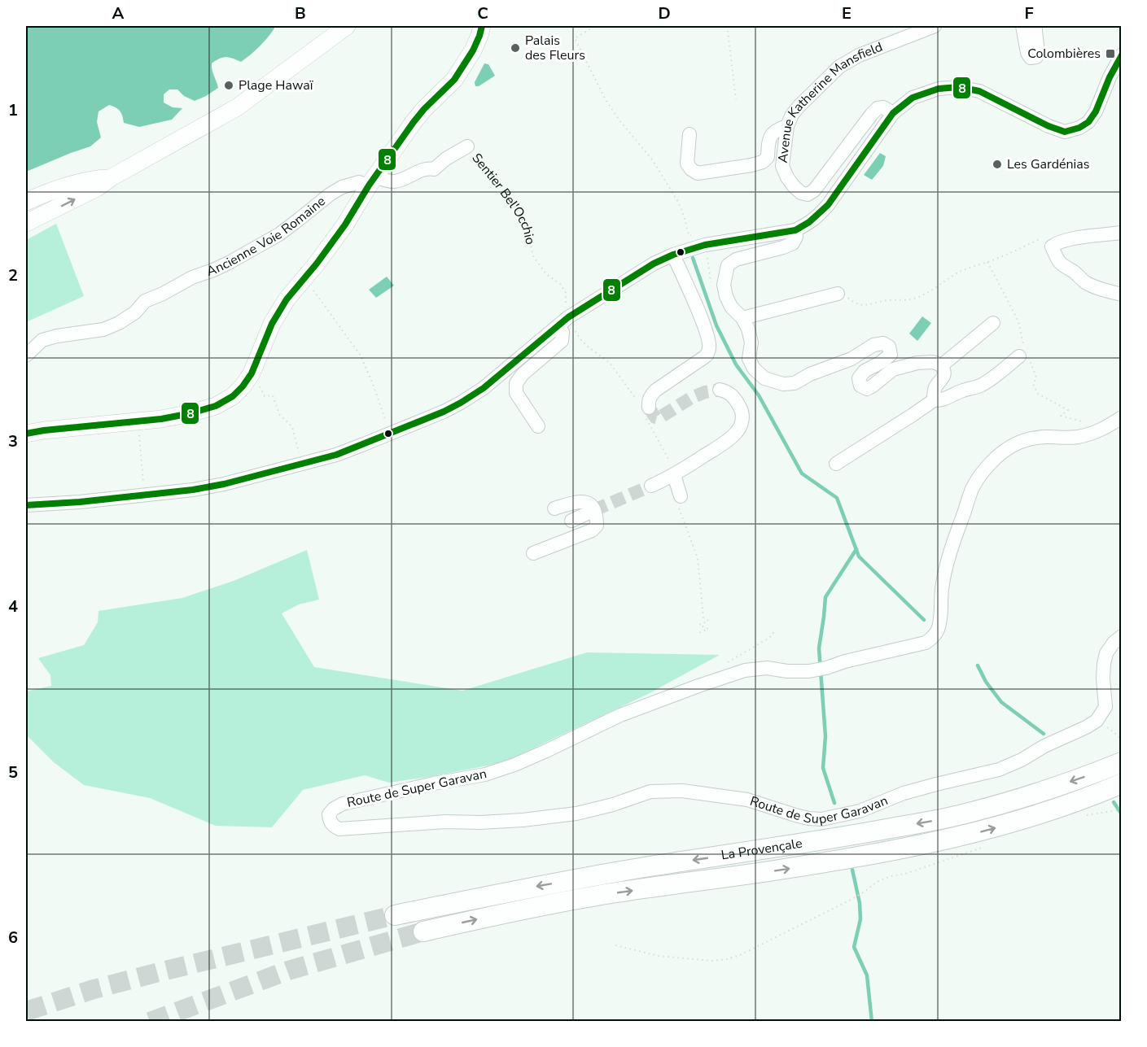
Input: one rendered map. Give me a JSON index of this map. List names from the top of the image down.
{
  "streets": {
    "highway": ["La Provençale"],
    "street": [
      "Avenue Katherine Mansfield",
      "Sentier Bel'Occhio",
      "Ancienne Voie Romaine",
      "Route de Super Garavan"
    ]
  },
  "crossings": [
    ["Sentier Bel'Occhio", "Ancienne Voie Romaine"]
  ],
  "places": {
    "other": ["Palais des Fleurs", "Plage Hawaï", "Les Gardénias"],
    "transit": ["Colombières"]
  },
  "lines": ["transit line 8"],
  "grid": {
    "columns": [
      "A",
      "B",
      "C",
      "D",
      "E",
      "F"
    ],
    "rows": [
      "1",
      "2",
      "3",
      "4",
      "5",
      "6"
    ]
  }
}
